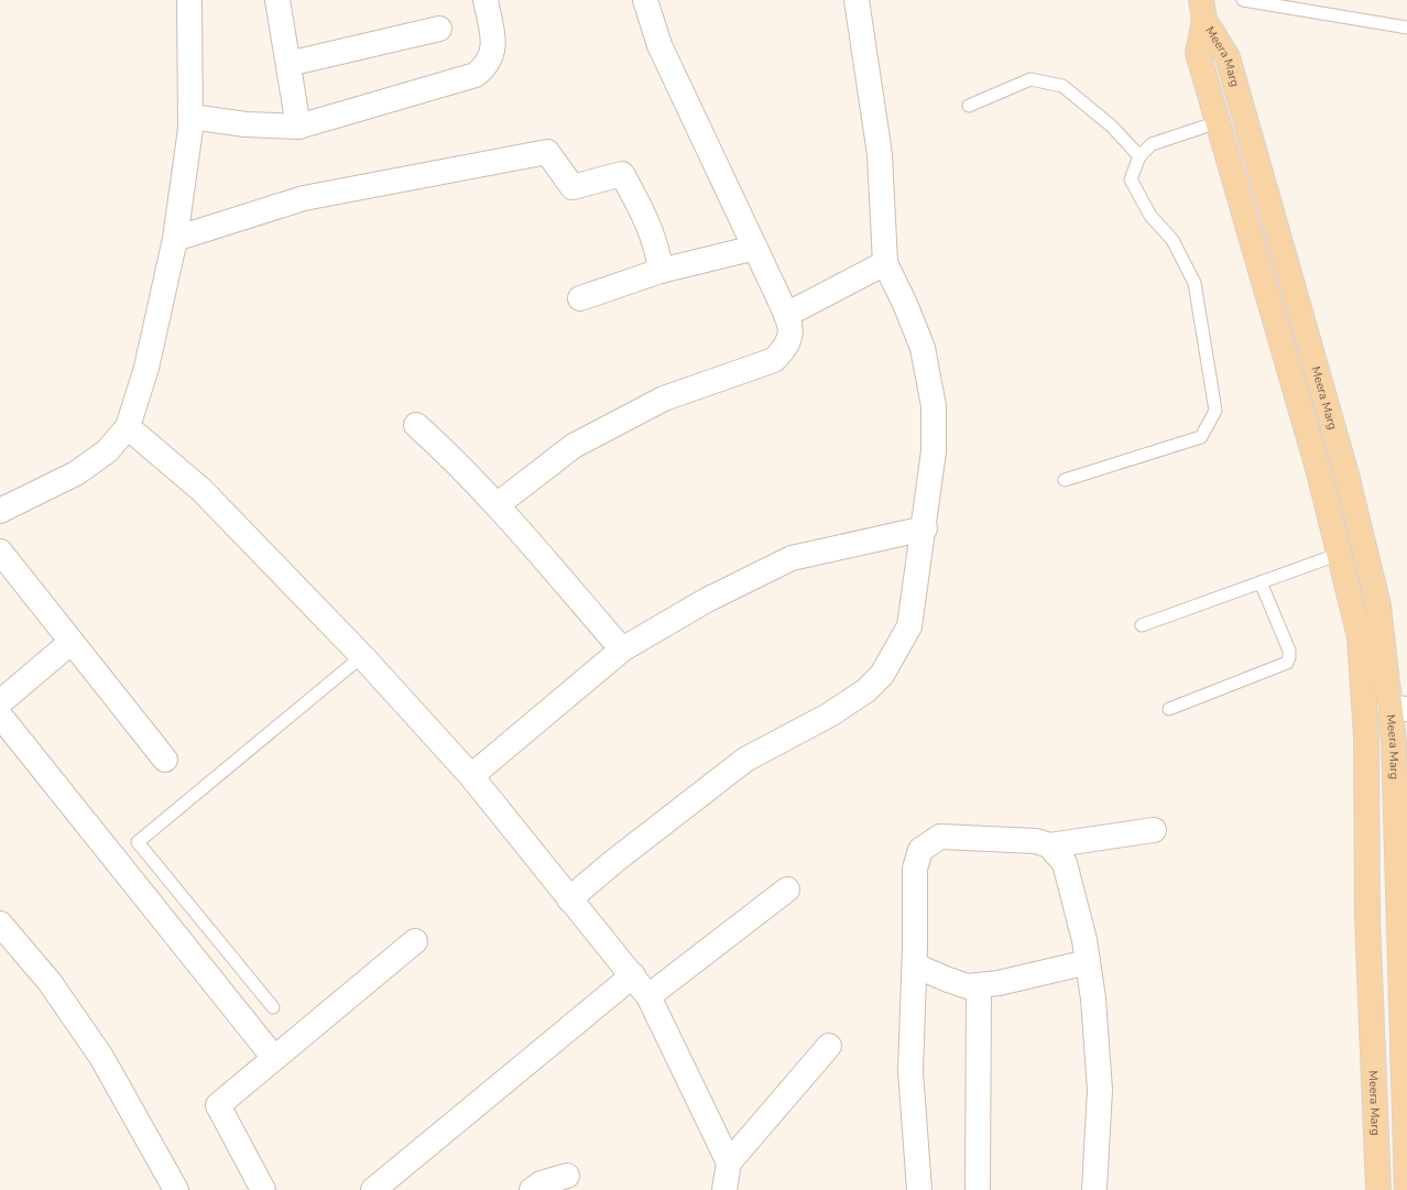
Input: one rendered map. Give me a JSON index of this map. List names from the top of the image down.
{
  "streets": {
    "main road": ["Meera Marg"]
  }
}
